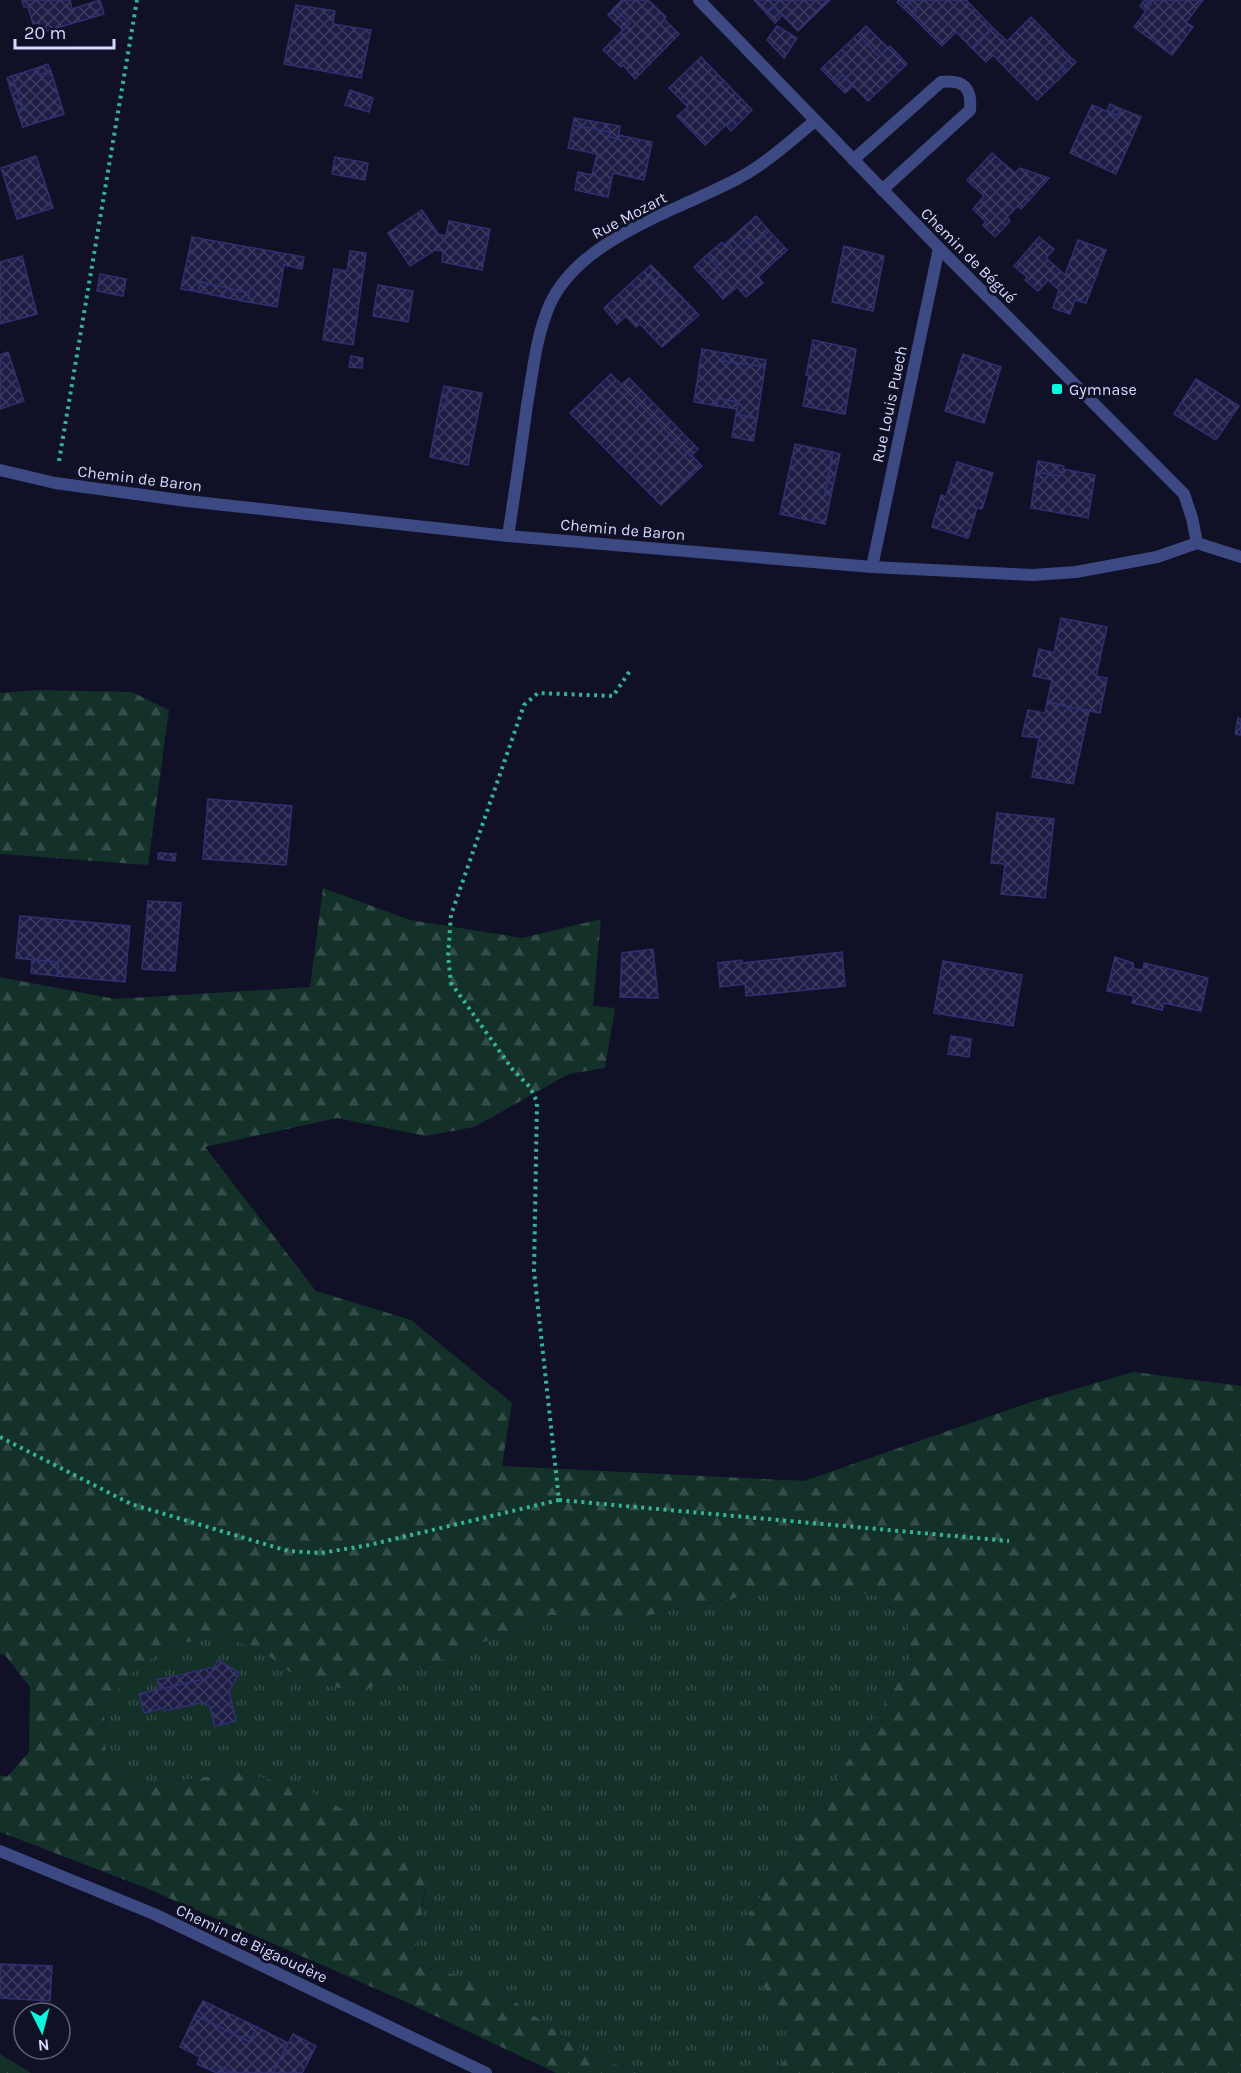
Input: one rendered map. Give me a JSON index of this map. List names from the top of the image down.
{
  "streets": {
    "street": [
      "Rue Mozart",
      "Chemin de Bégué",
      "Rue Louis Puech",
      "Chemin de Baron",
      "Chemin de Bigaoudère"
    ]
  },
  "crossings": [
    ["Rue Mozart", "Chemin de Bégué"],
    ["Rue Mozart", "Chemin de Baron"],
    ["Chemin de Bégué", "Rue Louis Puech"],
    ["Chemin de Bégué", "Chemin de Baron"],
    ["Rue Louis Puech", "Chemin de Baron"]
  ],
  "places": {
    "transit": ["Gymnase"]
  },
  "scale_bar": "20 m",
  "north": "bottom"
}
